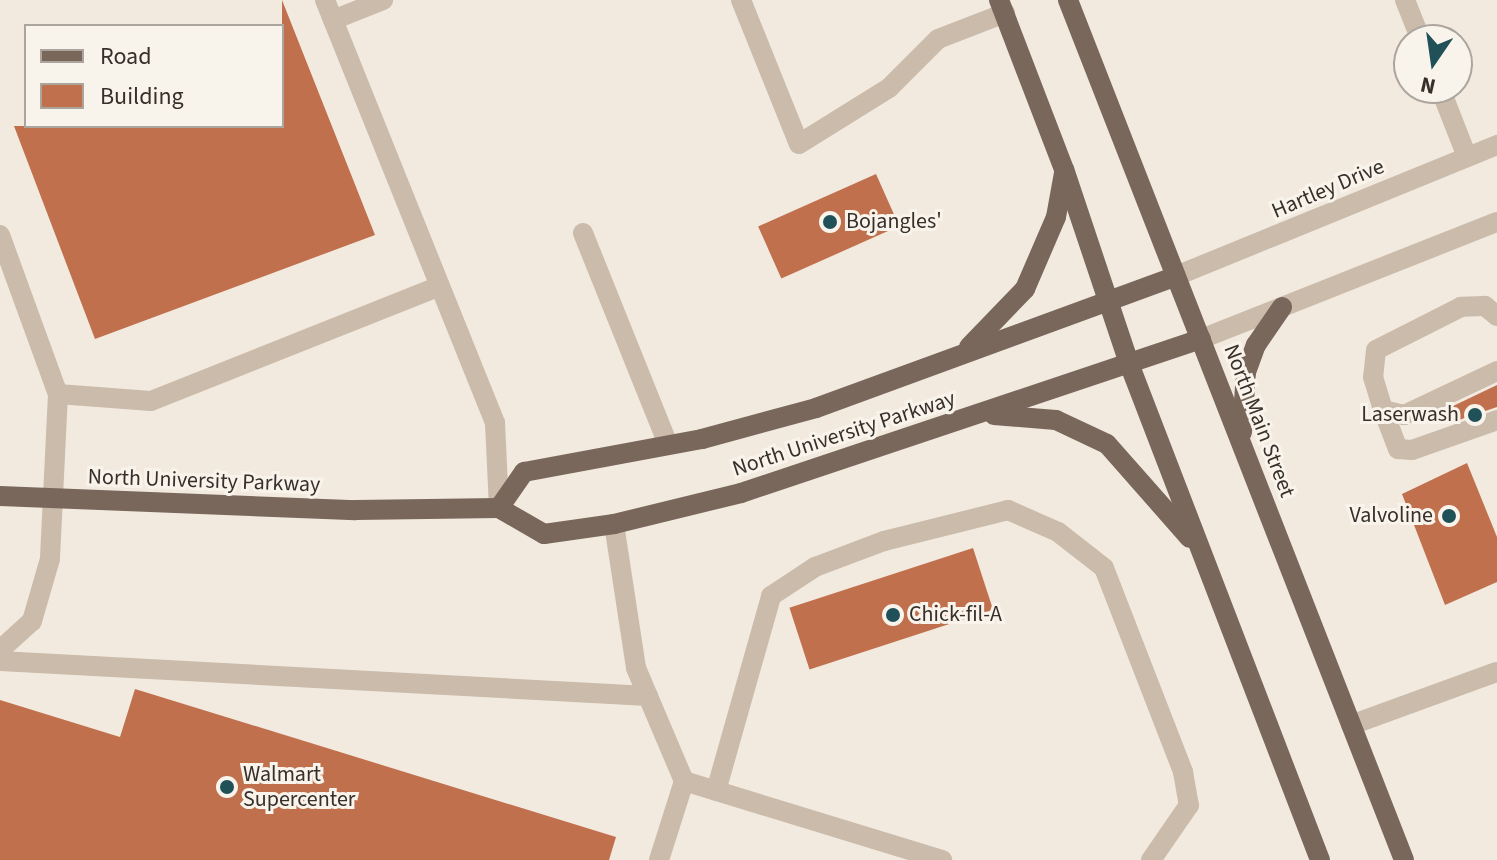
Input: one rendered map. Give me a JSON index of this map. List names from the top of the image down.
{
  "streets": {
    "main road": ["North Main Street", "North University Parkway"],
    "street": ["Hartley Drive"]
  },
  "crossings": [
    ["Hartley Drive", "North Main Street"],
    ["Hartley Drive", "North University Parkway"],
    ["North Main Street", "North University Parkway"]
  ],
  "places": [
    "Bojangles'",
    "Laserwash",
    "Valvoline",
    "Chick-fil-A",
    "Walmart Supercenter"
  ],
  "legend": ["Road", "Building"],
  "north": "bottom"
}
